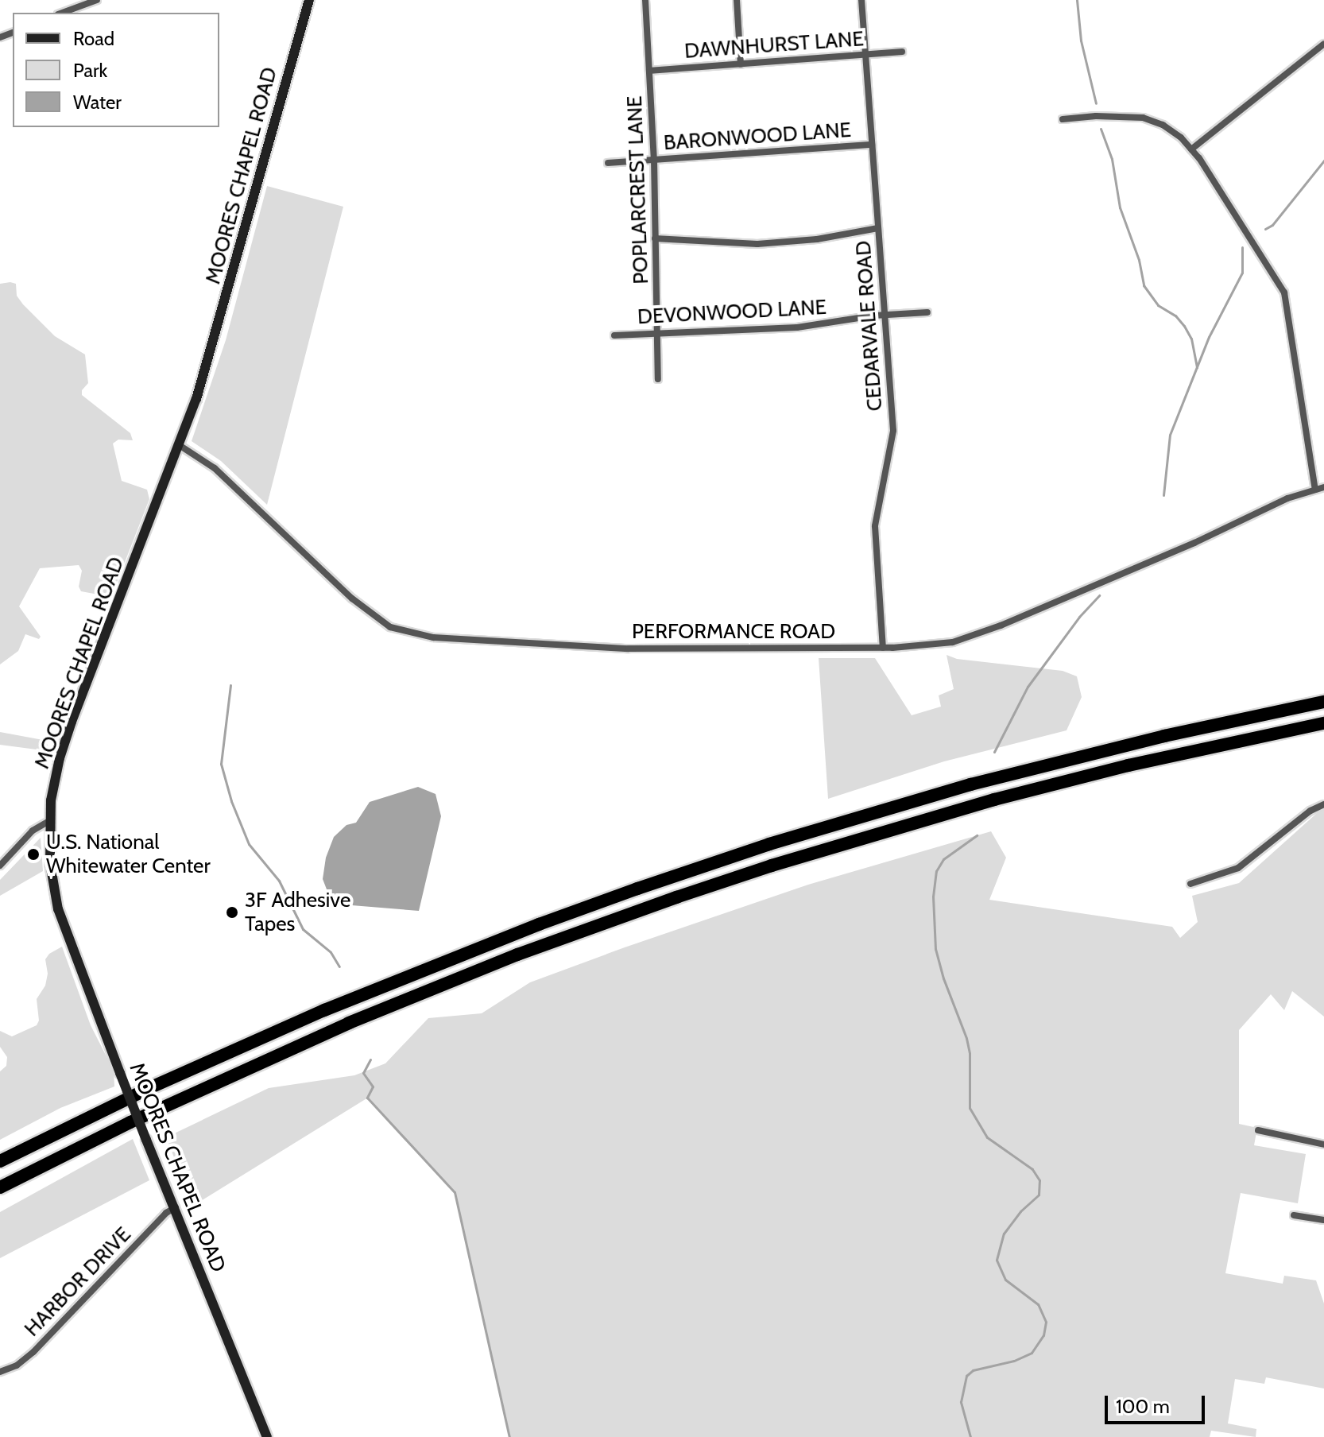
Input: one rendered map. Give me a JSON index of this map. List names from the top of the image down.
{
  "streets": {
    "main road": ["MOORES CHAPEL ROAD"],
    "street": [
      "DAWNHURST LANE",
      "BARONWOOD LANE",
      "POPLARCREST LANE",
      "DEVONWOOD LANE",
      "CEDARVALE ROAD",
      "PERFORMANCE ROAD",
      "HARBOR DRIVE"
    ]
  },
  "crossings": [
    ["DAWNHURST LANE", "POPLARCREST LANE"],
    ["DAWNHURST LANE", "CEDARVALE ROAD"],
    ["BARONWOOD LANE", "POPLARCREST LANE"],
    ["BARONWOOD LANE", "CEDARVALE ROAD"],
    ["MOORES CHAPEL ROAD", "PERFORMANCE ROAD"],
    ["MOORES CHAPEL ROAD", "HARBOR DRIVE"],
    ["POPLARCREST LANE", "DEVONWOOD LANE"],
    ["DEVONWOOD LANE", "CEDARVALE ROAD"],
    ["CEDARVALE ROAD", "PERFORMANCE ROAD"]
  ],
  "places": ["U.S. National Whitewater Center", "3F Adhesive Tapes"],
  "legend": ["Road", "Park", "Water"],
  "scale_bar": "100 m"
}
